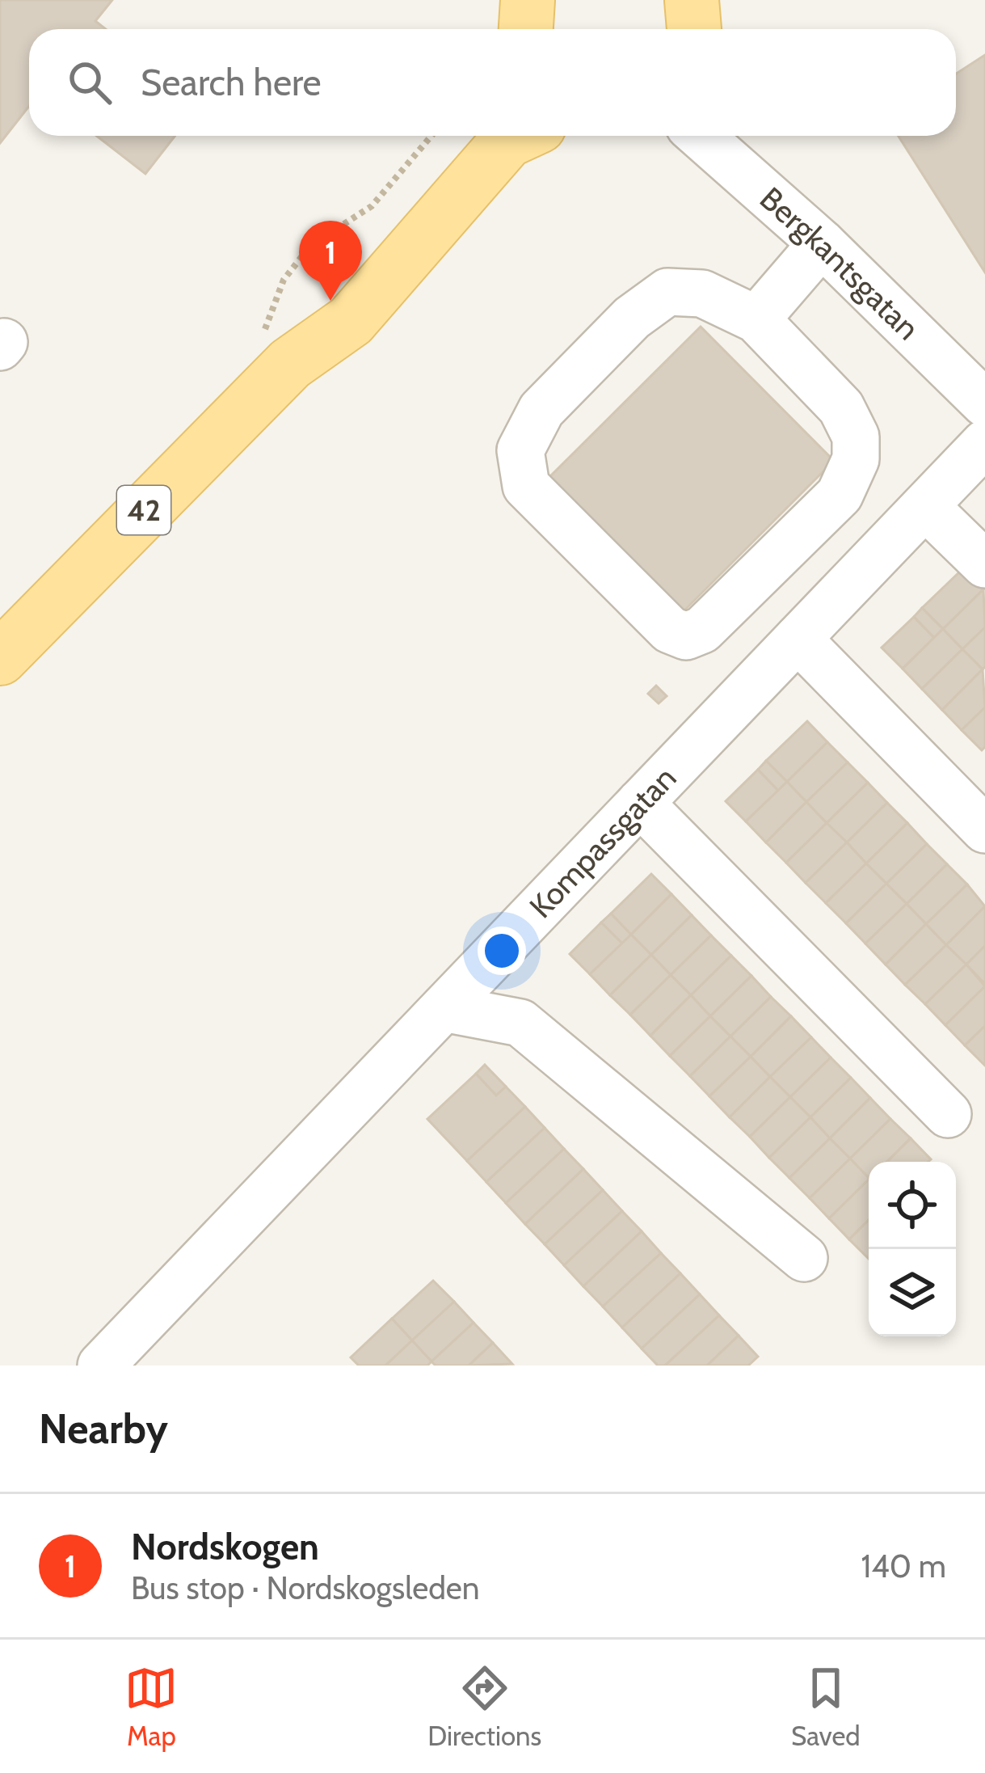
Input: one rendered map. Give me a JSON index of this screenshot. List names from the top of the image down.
{
  "streets": {
    "main road": ["42"],
    "street": ["Bergkantsgatan", "Kompassgatan"]
  },
  "page": {
    "search": "Search here",
    "pins": "1",
    "heading": "Nearby",
    "list": [
      {
        "mark": "1",
        "name": "Nordskogen",
        "note": "Bus stop · Nordskogsleden",
        "value": "140 m"
      }
    ],
    "nav": ["Map", "Directions", "Saved"]
  }
}
